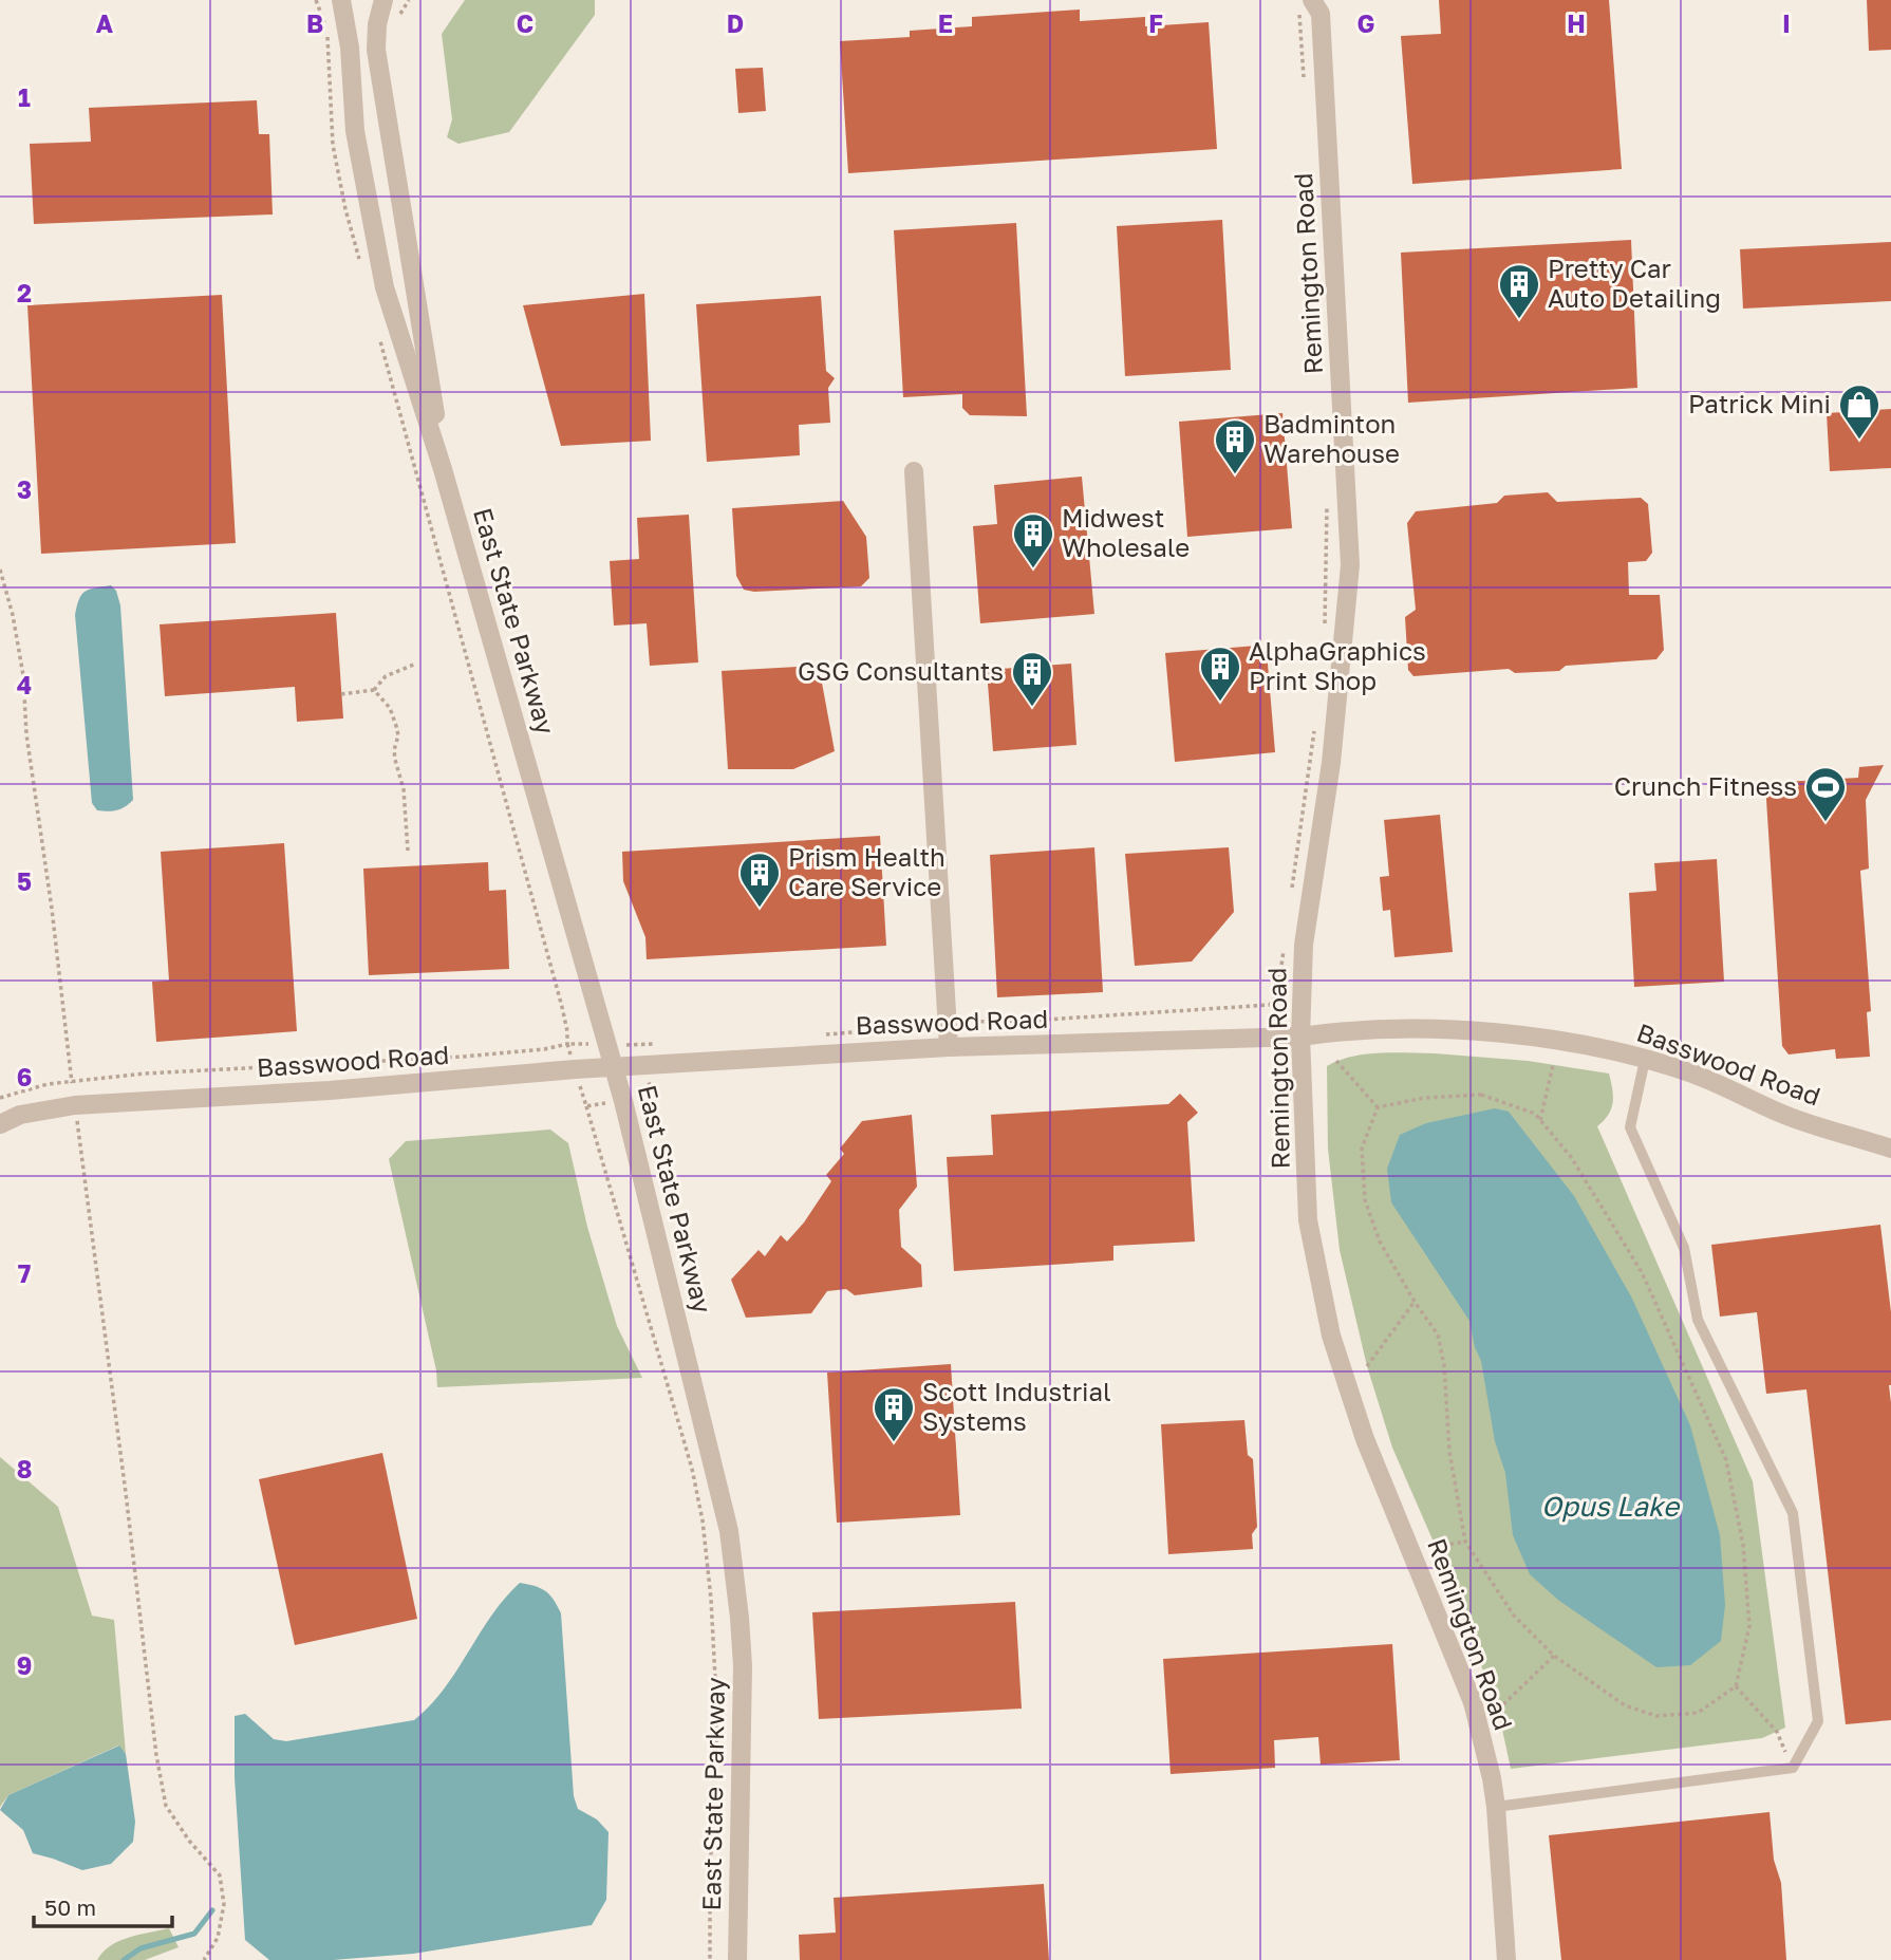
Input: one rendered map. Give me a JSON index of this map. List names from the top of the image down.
{
  "streets": {
    "street": ["Remington Road", "East State Parkway", "Basswood Road"]
  },
  "crossings": [
    ["Remington Road", "Basswood Road"],
    ["East State Parkway", "Basswood Road"]
  ],
  "water": ["Opus Lake"],
  "places": {
    "building": [
      "Pretty Car Auto Detailing",
      "Badminton Warehouse",
      "Midwest Wholesale",
      "AlphaGraphics Print Shop",
      "GSG Consultants",
      "Prism Health Care Service",
      "Scott Industrial Systems"
    ],
    "shop": ["Patrick Mini"],
    "sports": ["Crunch Fitness"]
  },
  "scale_bar": "50 m",
  "grid": {
    "columns": [
      "A",
      "B",
      "C",
      "D",
      "E",
      "F",
      "G",
      "H",
      "I"
    ],
    "rows": [
      "1",
      "2",
      "3",
      "4",
      "5",
      "6",
      "7",
      "8",
      "9"
    ]
  }
}
